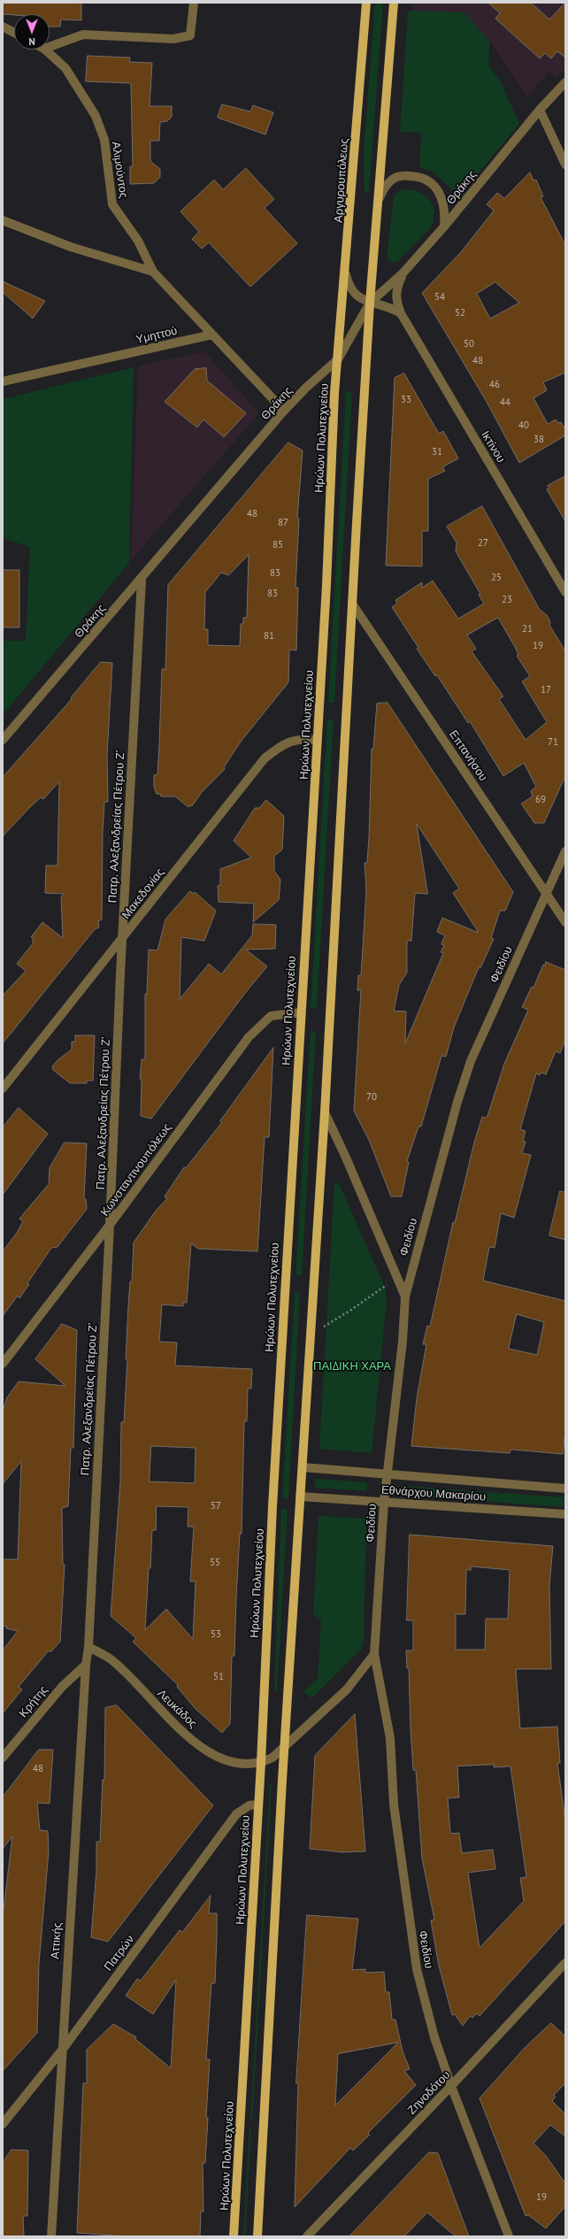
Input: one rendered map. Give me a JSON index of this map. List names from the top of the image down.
{
  "streets": {
    "main road": ["Αργυρουπόλεως", "Ηρώων Πολυτεχνείου"],
    "street": [
      "Αλιμούντος",
      "Θράκης",
      "Υμηττού",
      "Ικτίνου",
      "Επτανήσου",
      "Πατρ. Αλεξανδρείας Πέτρου Ζ’",
      "Μακεδονίας",
      "Φειδίου",
      "Κωνσταντινουπόλεως",
      "Εθνάρχου Μακαρίου",
      "Κρήτης",
      "Λευκάδος",
      "Αττικής",
      "Πατρών",
      "Ζηνοδότου"
    ]
  },
  "crossings": [
    ["Αλιμούντος", "Υμηττού"],
    ["Αργυρουπόλεως", "Θράκης"],
    ["Αργυρουπόλεως", "Ηρώων Πολυτεχνείου"],
    ["Θράκης", "Ηρώων Πολυτεχνείου"],
    ["Θράκης", "Ικτίνου"],
    ["Θράκης", "Πατρ. Αλεξανδρείας Πέτρου Ζ’"],
    ["Ηρώων Πολυτεχνείου", "Μακεδονίας"],
    ["Ηρώων Πολυτεχνείου", "Κωνσταντινουπόλεως"],
    ["Ηρώων Πολυτεχνείου", "Λευκάδος"],
    ["Ηρώων Πολυτεχνείου", "Πατρών"],
    ["Επτανήσου", "Φειδίου"],
    ["Πατρ. Αλεξανδρείας Πέτρου Ζ’", "Μακεδονίας"],
    ["Πατρ. Αλεξανδρείας Πέτρου Ζ’", "Κωνσταντινουπόλεως"],
    ["Πατρ. Αλεξανδρείας Πέτρου Ζ’", "Λευκάδος"],
    ["Πατρ. Αλεξανδρείας Πέτρου Ζ’", "Αττικής"],
    ["Φειδίου", "Εθνάρχου Μακαρίου"],
    ["Φειδίου", "Ζηνοδότου"],
    ["Κρήτης", "Αττικής"],
    ["Λευκάδος", "Αττικής"],
    ["Αττικής", "Πατρών"]
  ],
  "parks": ["ΠΑΙΔΙΚΗ ΧΑΡΑ"],
  "house_numbers": [
    "54",
    "52",
    "50",
    "48",
    "46",
    "33",
    "44",
    "40",
    "38",
    "31",
    "48",
    "87",
    "27",
    "85",
    "83",
    "25",
    "83",
    "23",
    "21",
    "81",
    "19",
    "17",
    "71",
    "69",
    "70",
    "57",
    "55",
    "53",
    "51",
    "48",
    "19"
  ],
  "north": "bottom"
}
